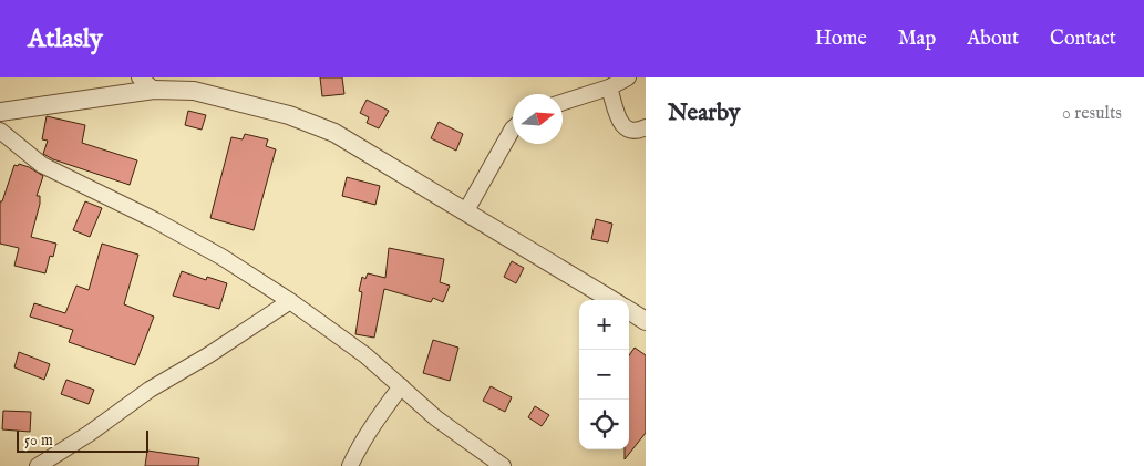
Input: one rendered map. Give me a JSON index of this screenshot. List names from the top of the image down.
{
  "scale_bar": "50 m",
  "north": "right",
  "page": {
    "header": "Atlasly",
    "nav": [
      "Home",
      "Map",
      "About",
      "Contact"
    ],
    "heading": ["Nearby", "0 results"],
    "map_buttons": ["+", "−"],
    "scale": "50 m"
  }
}
